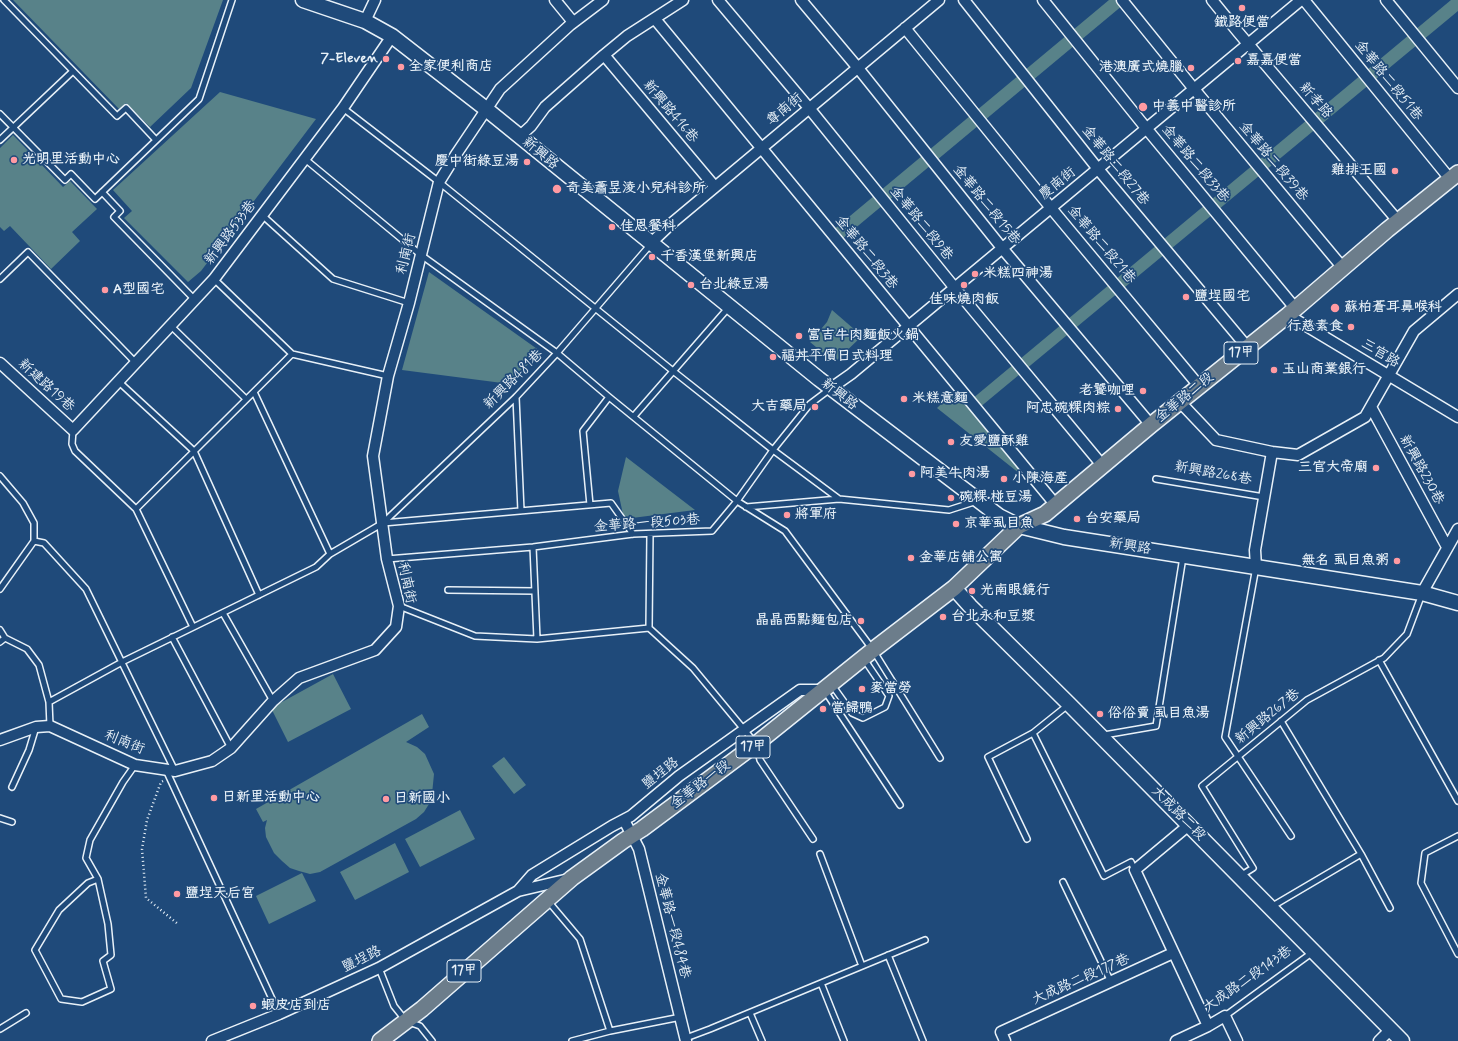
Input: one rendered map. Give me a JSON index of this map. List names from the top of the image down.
{
  "streets": {
    "main road": ["17甲", "金華路二段", "金華路一段"],
    "street": [
      "金華路二段51巷",
      "新孝路",
      "尊南街",
      "新興路416巷",
      "新興路",
      "金華路二段39巷",
      "金華路二段33巷",
      "金華路二段27巷",
      "慶南街",
      "金華路二段15巷",
      "金華路二段9巷",
      "新興路533巷",
      "金華路二段21巷",
      "金華路二段3巷",
      "利南街",
      "三官路",
      "新建路19巷",
      "新興路230巷",
      "新興路268巷",
      "鹽埕路",
      "大成路二段",
      "金華路一段484巷",
      "大成路二段177巷",
      "大成路二段143巷"
    ],
    "lane": ["新興路481巷", "金華路一段503巷", "新興路267巷"]
  },
  "crossings": [
    ["金華路二段51巷", "慶南街"],
    ["金華路二段51巷", "金華路二段"],
    ["新孝路", "慶南街"],
    ["新孝路", "金華路二段"],
    ["尊南街", "新興路416巷"],
    ["尊南街", "新興路"],
    ["尊南街", "金華路二段15巷"],
    ["尊南街", "金華路二段9巷"],
    ["尊南街", "金華路二段21巷"],
    ["尊南街", "金華路二段3巷"],
    ["尊南街", "新興路481巷"],
    ["新興路", "慶南街"],
    ["新興路", "新興路533巷"],
    ["新興路", "利南街"],
    ["新興路", "新興路481巷"],
    ["新興路", "金華路二段"],
    ["新興路", "新興路268巷"],
    ["新興路", "金華路一段503巷"],
    ["新興路", "新興路267巷"],
    ["新興路", "金華路一段"],
    ["金華路二段39巷", "慶南街"],
    ["金華路二段39巷", "金華路二段"],
    ["金華路二段33巷", "慶南街"],
    ["金華路二段33巷", "三官路"],
    ["金華路二段33巷", "金華路二段"],
    ["金華路二段27巷", "慶南街"],
    ["金華路二段27巷", "金華路二段"],
    ["慶南街", "金華路二段15巷"],
    ["慶南街", "金華路二段9巷"],
    ["慶南街", "金華路二段21巷"],
    ["慶南街", "金華路二段3巷"],
    ["慶南街", "金華路一段503巷"],
    ["金華路二段15巷", "金華路二段"],
    ["金華路二段9巷", "金華路二段"],
    ["新興路533巷", "新建路19巷"],
    ["金華路二段21巷", "金華路二段"],
    ["金華路二段3巷", "金華路二段"],
    ["利南街", "新興路481巷"],
    ["利南街", "金華路一段503巷"],
    ["三官路", "金華路二段"],
    ["金華路二段", "金華路一段"],
    ["新興路267巷", "大成路二段"],
    ["鹽埕路", "金華路一段"],
    ["鹽埕路", "金華路一段484巷"],
    ["金華路一段", "大成路二段"],
    ["金華路一段", "金華路一段484巷"],
    ["大成路二段", "大成路二段143巷"]
  ],
  "places": [
    "鐵路便當",
    "7-Eleven",
    "嘉嘉便當",
    "全家便利商店",
    "港澳廣式燒臘",
    "中義中醫診所",
    "光明里活動中心",
    "慶中街綠豆湯",
    "雞排王國",
    "奇美蕭昱淩小兒科診所",
    "佳恩餐科",
    "千香漢堡新興店",
    "米糕四神湯",
    "台北綠豆湯",
    "佳味燒肉飯",
    "A型國宅",
    "鹽埕國宅",
    "蘇柏蒼耳鼻喉科",
    "行慈素食",
    "富吉牛肉麵飯火鍋",
    "福丼平價日式料理",
    "玉山商業銀行",
    "老饕咖哩",
    "米糕意麵",
    "大吉藥局",
    "阿忠碗粿肉粽",
    "友愛鹽酥雞",
    "三官大帝廟",
    "阿美牛肉湯",
    "小陳海產",
    "碗粿·椪豆湯",
    "將軍府",
    "台安藥局",
    "京華虱目魚",
    "金華店舖公寓",
    "無名 虱目魚粥",
    "光南眼鏡行",
    "台北永和豆漿",
    "晶晶西點麵包店",
    "麥當勞",
    "當歸鴨",
    "俗俗賣 虱目魚湯",
    "日新里活動中心",
    "日新國小",
    "鹽埕天后宮",
    "蝦皮店到店"
  ]
}
